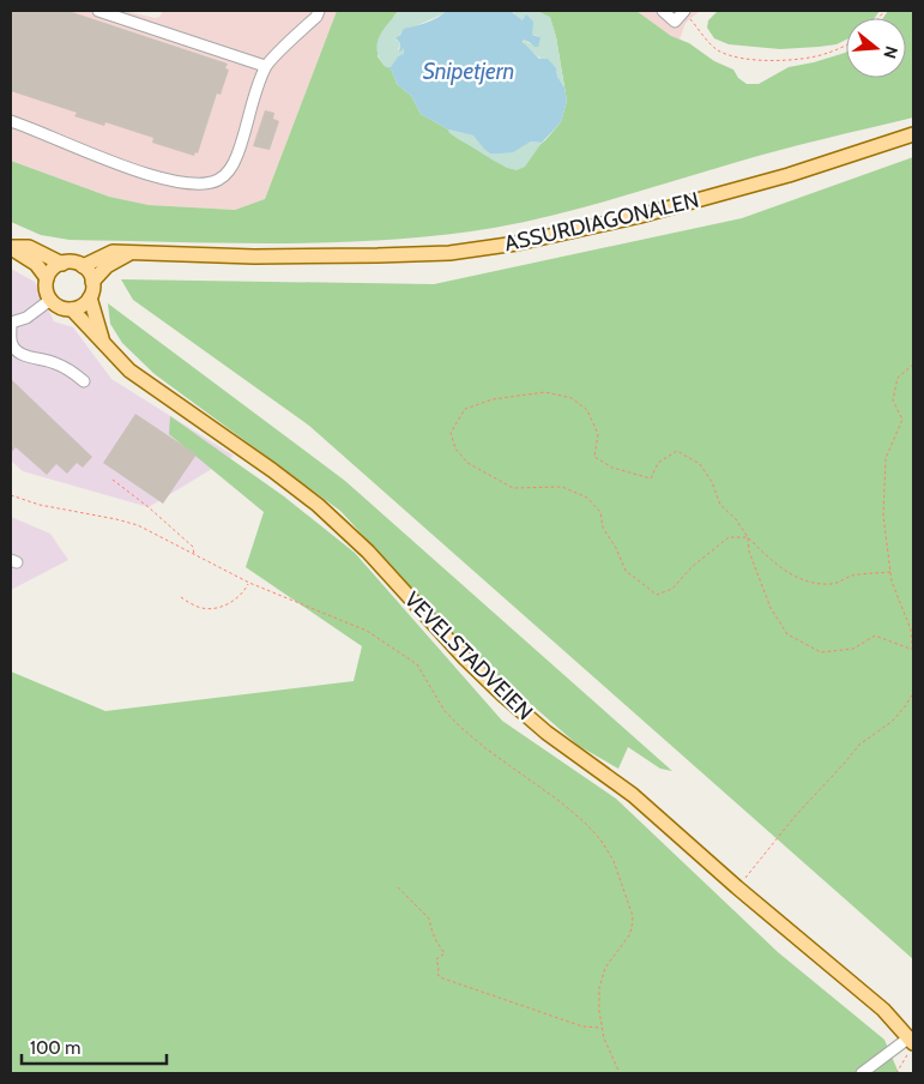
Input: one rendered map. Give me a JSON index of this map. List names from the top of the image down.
{
  "streets": {
    "main road": ["ASSURDIAGONALEN", "VEVELSTADVEIEN"]
  },
  "water": ["Snipetjern"],
  "scale_bar": "100 m",
  "north": "right"
}
